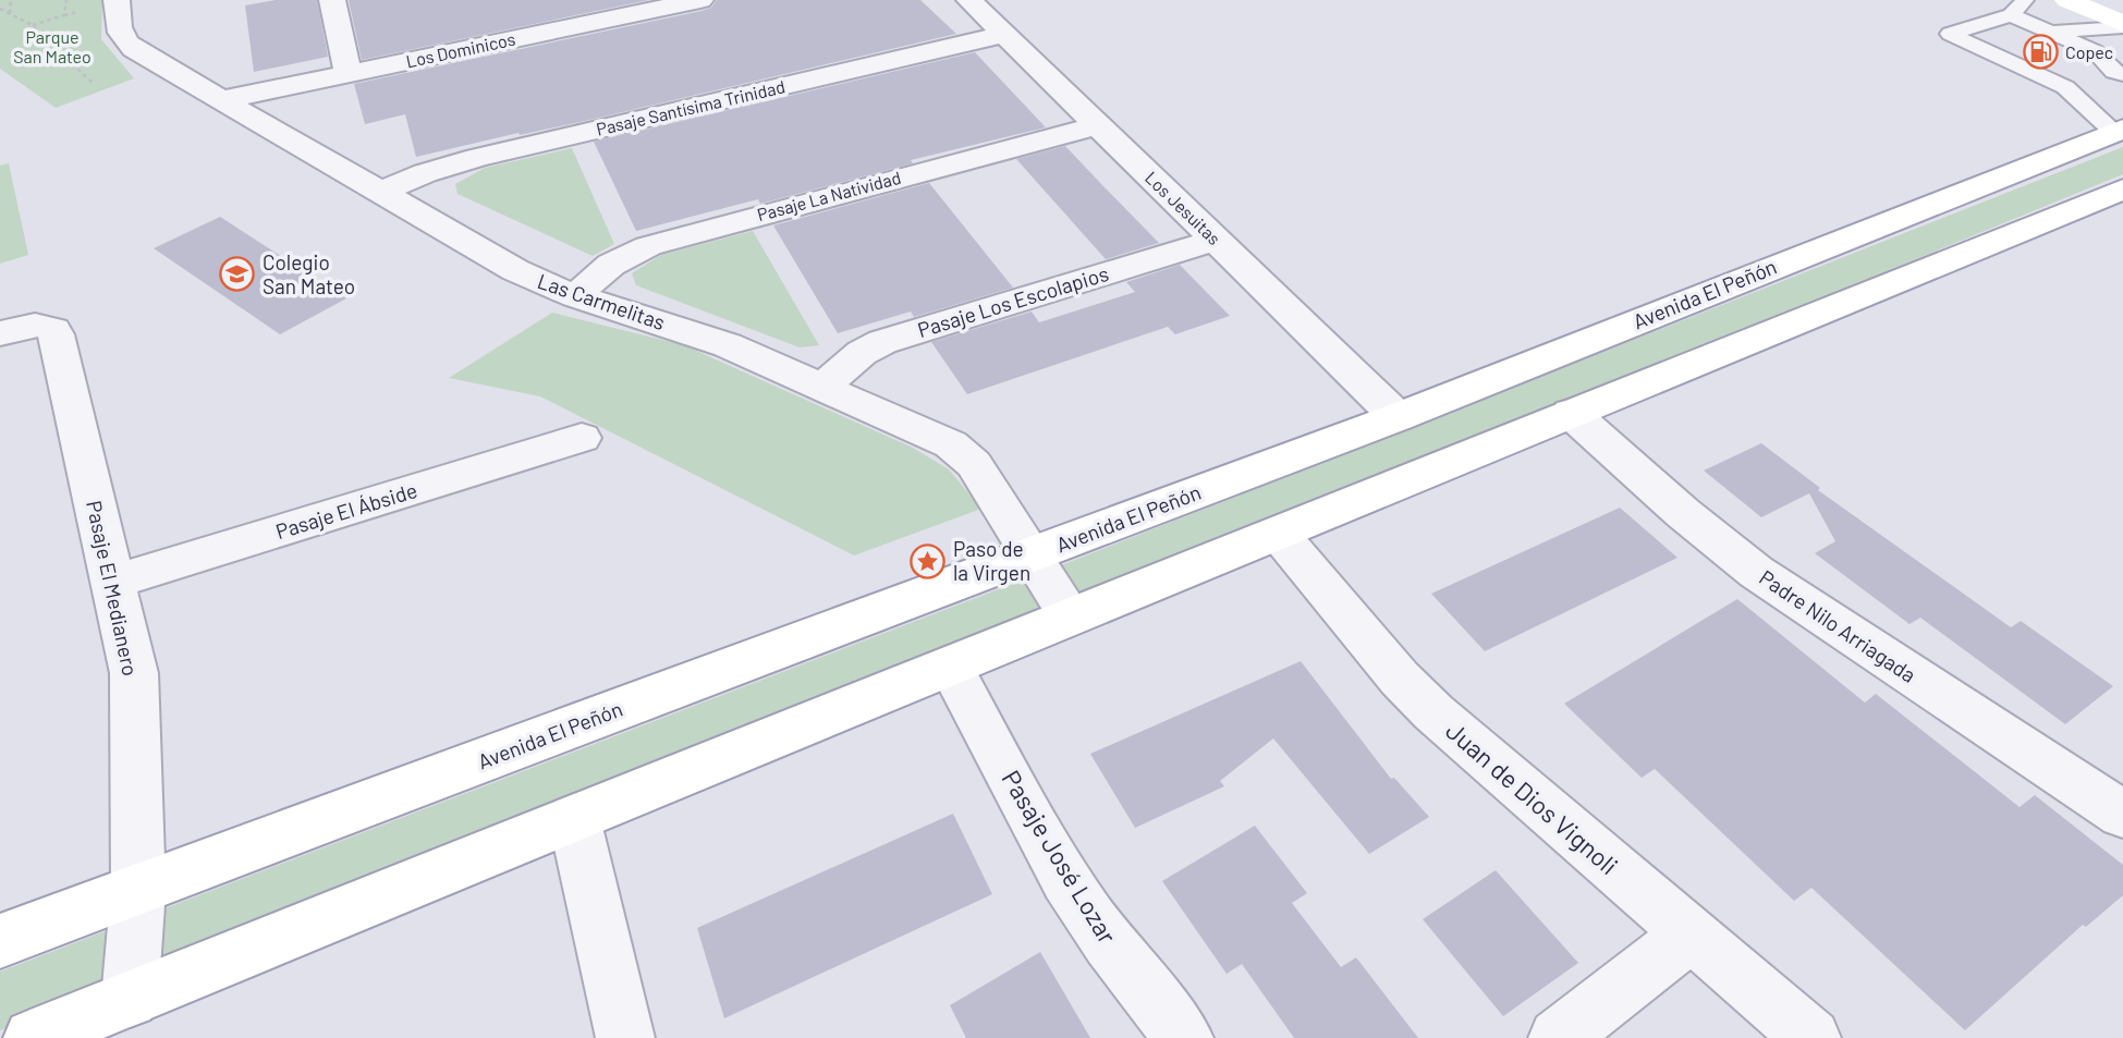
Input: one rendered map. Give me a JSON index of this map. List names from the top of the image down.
{
  "streets": {
    "main road": ["Avenida El Peñón"],
    "street": [
      "Los Dominicos",
      "Pasaje Santísima Trinidad",
      "Pasaje La Natividad",
      "Los Jesuitas",
      "Las Carmelitas",
      "Pasaje Los Escolapios",
      "Pasaje El Ábside",
      "Pasaje El Medianero",
      "Padre Nilo Arriagada",
      "Juan de Dios Vignoli",
      "Pasaje José Lozar"
    ]
  },
  "crossings": [
    ["Los Dominicos", "Las Carmelitas"],
    ["Pasaje Santísima Trinidad", "Los Jesuitas"],
    ["Pasaje Santísima Trinidad", "Las Carmelitas"],
    ["Pasaje La Natividad", "Los Jesuitas"],
    ["Pasaje La Natividad", "Las Carmelitas"],
    ["Los Jesuitas", "Avenida El Peñón"],
    ["Los Jesuitas", "Pasaje Los Escolapios"],
    ["Avenida El Peñón", "Las Carmelitas"],
    ["Avenida El Peñón", "Pasaje El Medianero"],
    ["Las Carmelitas", "Pasaje Los Escolapios"],
    ["Pasaje El Ábside", "Pasaje El Medianero"]
  ],
  "parks": ["Parque San Mateo"],
  "places": {
    "fuel station": ["Copec"],
    "school or university": ["Colegio San Mateo"],
    "place": ["Paso de la Virgen"]
  }
}
